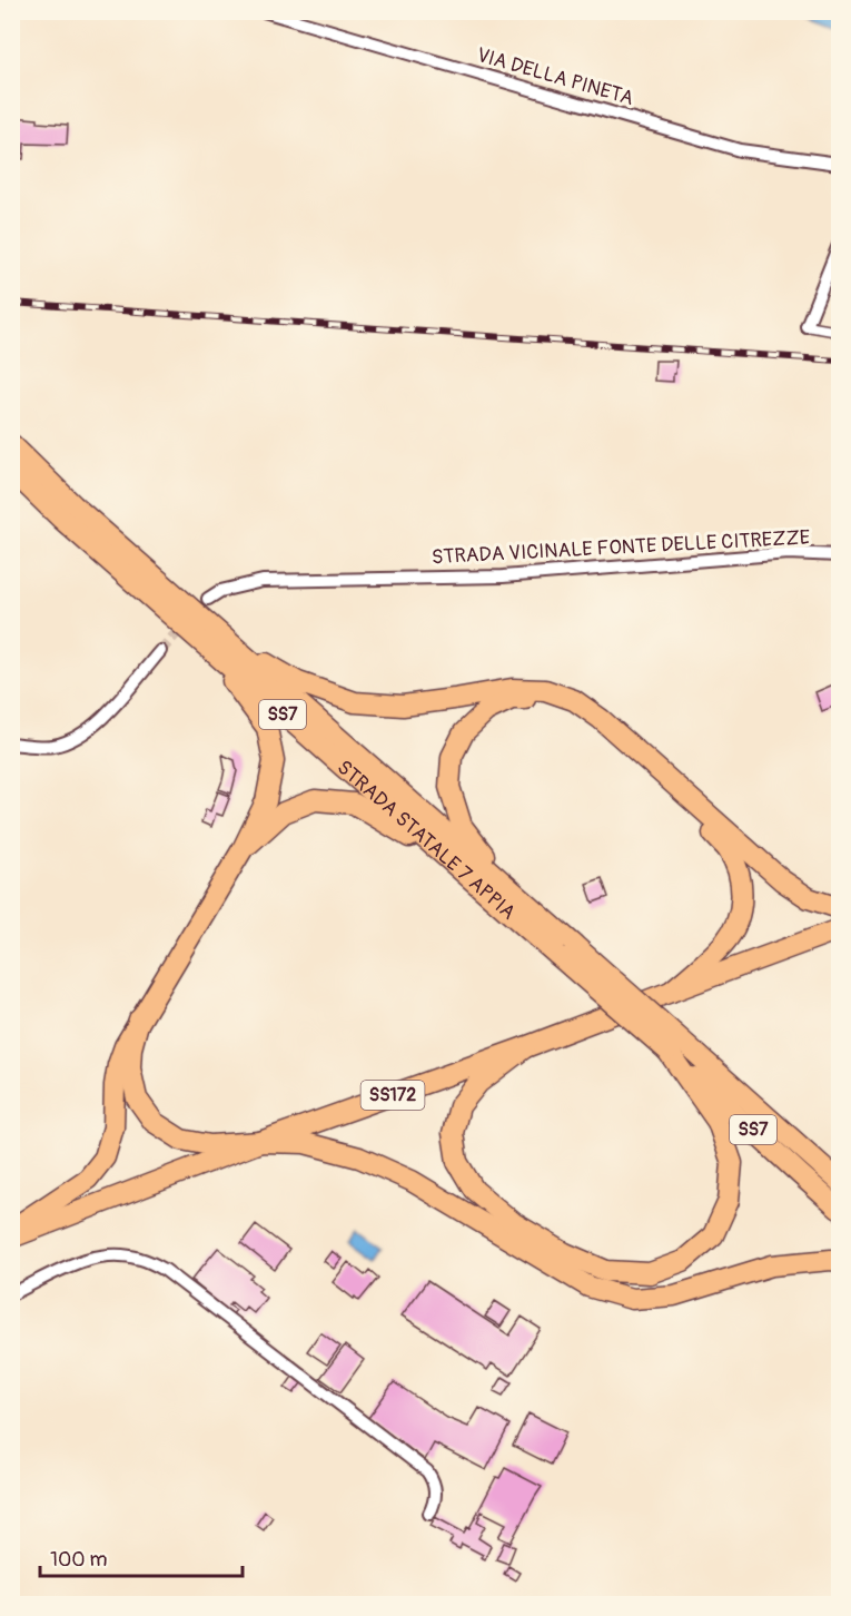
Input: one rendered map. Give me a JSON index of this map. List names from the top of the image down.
{
  "streets": {
    "main road": ["SS7", "STRADA STATALE 7 APPIA", "SS172"],
    "street": ["VIA DELLA PINETA", "STRADA VICINALE FONTE DELLE CITREZZE"]
  },
  "scale_bar": "100 m"
}
